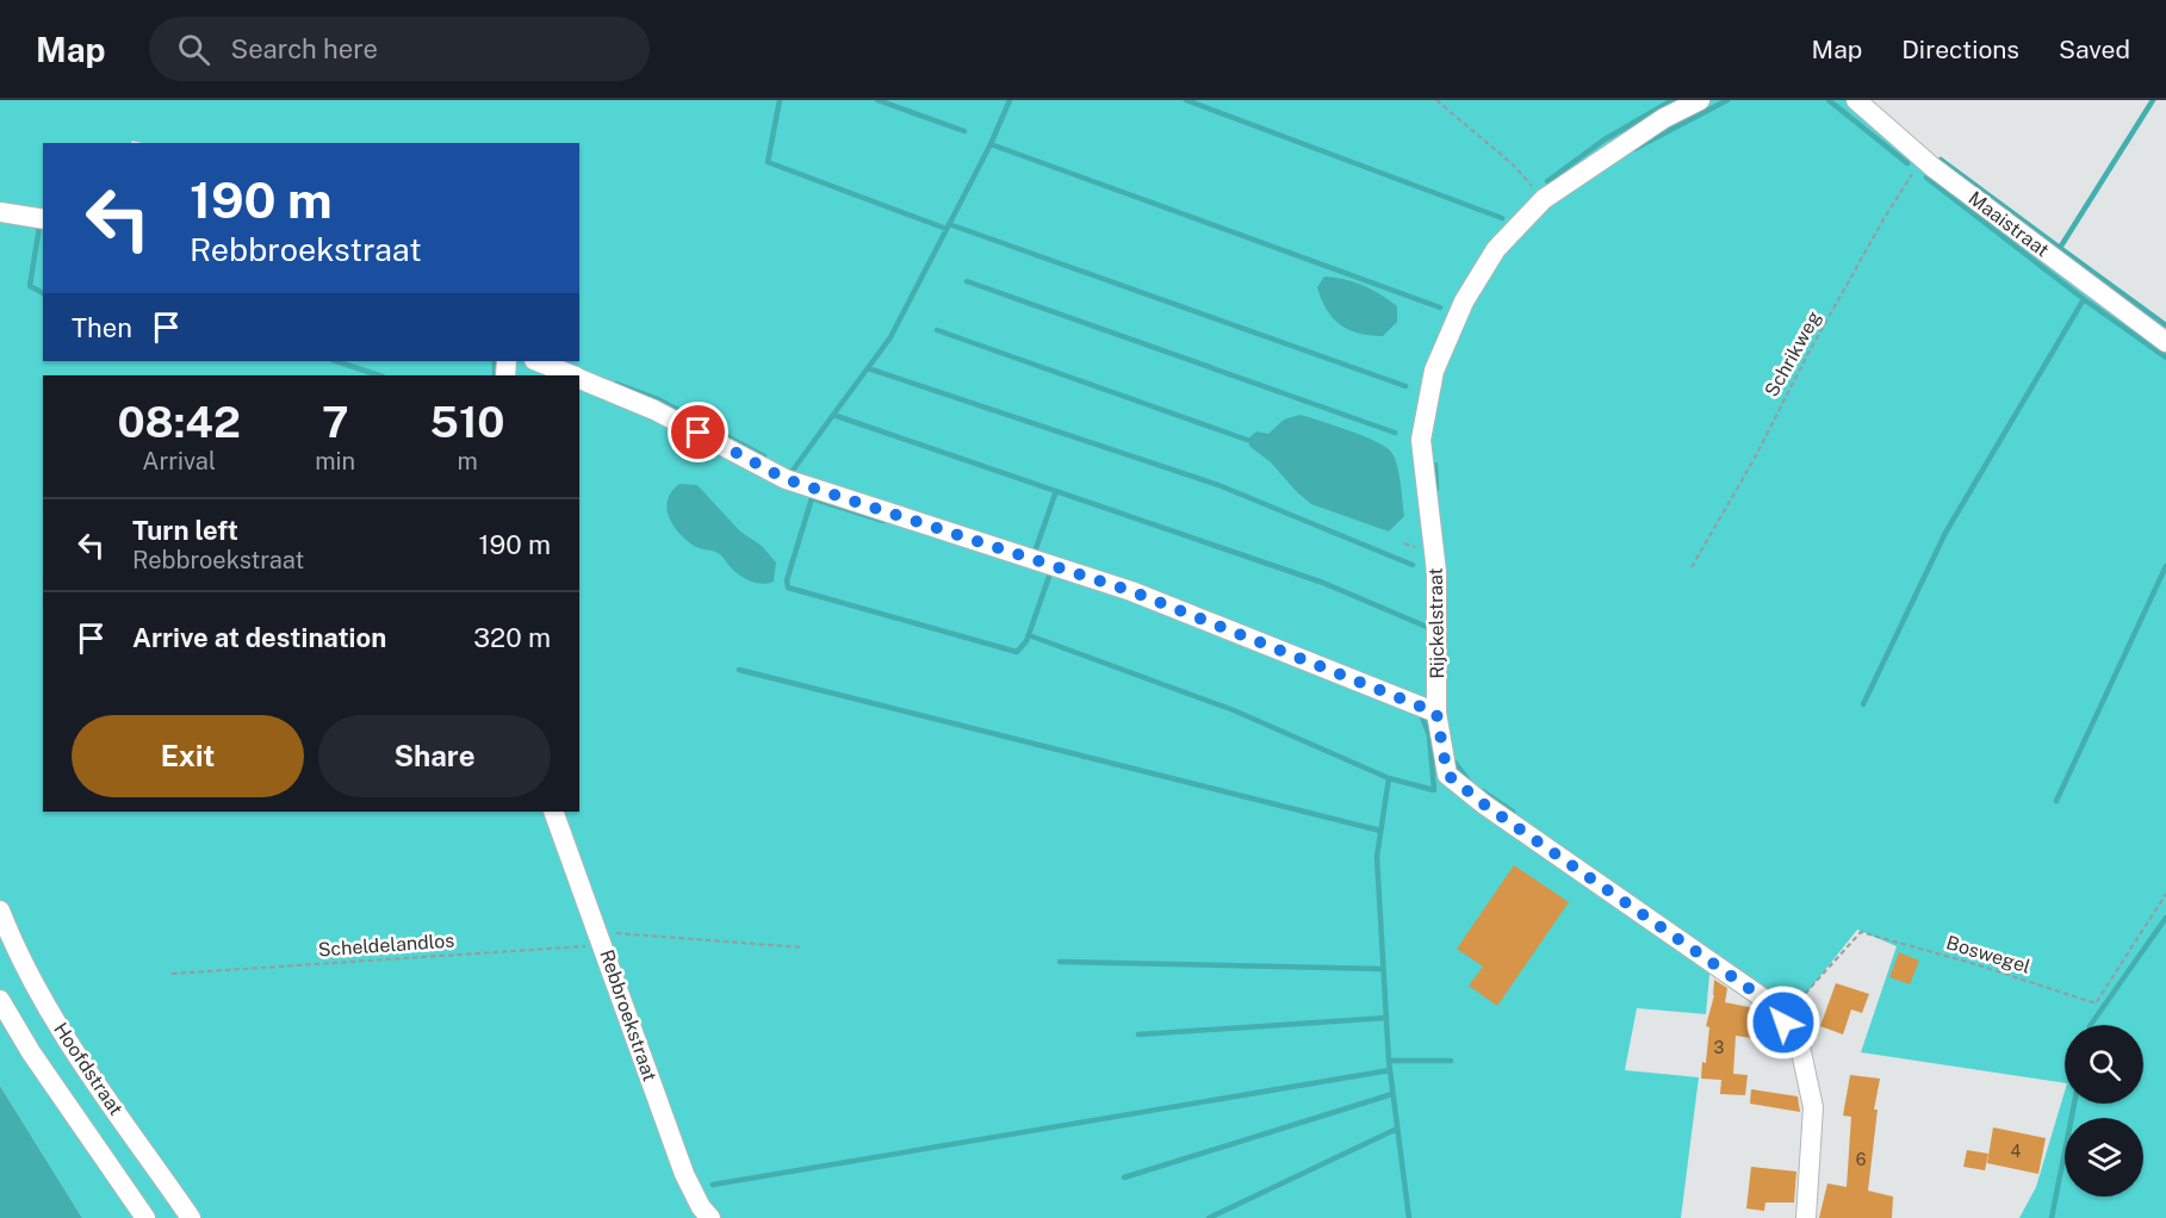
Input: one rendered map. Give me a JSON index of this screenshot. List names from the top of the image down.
{
  "streets": {
    "street": [
      "Maaistraat",
      "Rijckelstraat",
      "Rebbroekstraat",
      "Hoofdstraat"
    ],
    "path": ["Schrikweg", "Scheldelandlos", "Boswegel"]
  },
  "crossings": [
    ["Maaistraat", "Schrikweg"],
    ["Rijckelstraat", "Boswegel"],
    ["Scheldelandlos", "Rebbroekstraat"]
  ],
  "house_numbers": ["3", "4", "6"],
  "page": {
    "header": "Map",
    "search": "Search here",
    "nav": ["Map", "Directions", "Saved"],
    "turn": ["190 m", "Rebbroekstraat"],
    "then": "Then",
    "eta": [
      "08:42",
      "Arrival",
      "7",
      "min",
      "510",
      "m"
    ],
    "list": [
      {
        "name": "Turn left",
        "note": "Rebbroekstraat",
        "value": "190 m"
      },
      {
        "name": "Arrive at destination",
        "value": "320 m"
      }
    ],
    "buttons": ["Exit", "Share"]
  }
}
